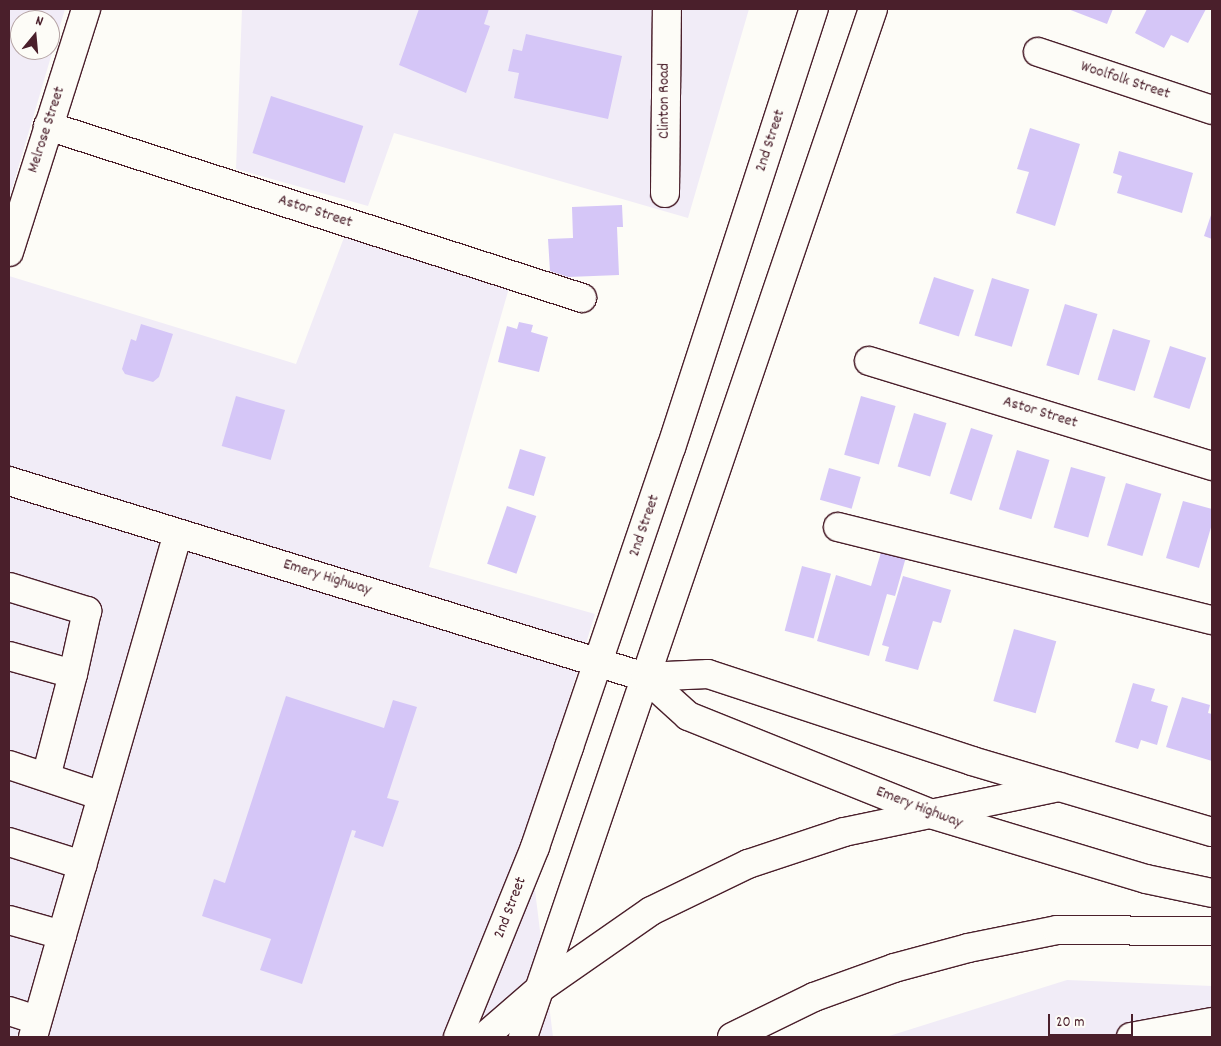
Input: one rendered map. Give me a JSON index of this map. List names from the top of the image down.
{
  "streets": {
    "main road": [
      "Woolfolk Street",
      "Clinton Road",
      "Melrose Street",
      "2nd Street",
      "Astor Street",
      "Emery Highway"
    ]
  },
  "crossings": [
    ["Melrose Street", "Astor Street"],
    ["2nd Street", "Emery Highway"]
  ],
  "scale_bar": "20 m",
  "north": "top"
}
